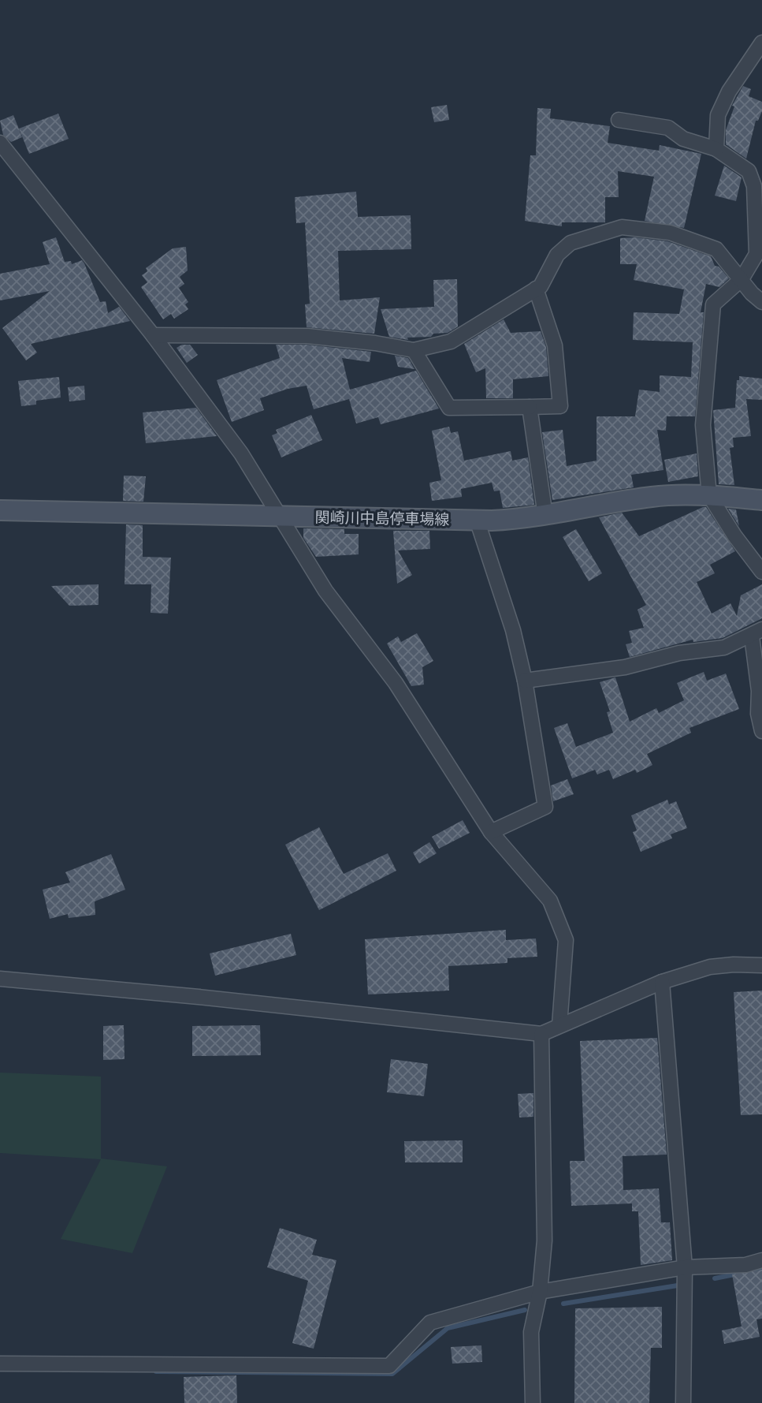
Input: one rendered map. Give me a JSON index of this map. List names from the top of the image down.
{
  "streets": {
    "main road": ["関崎川中島停車場線"]
  }
}
